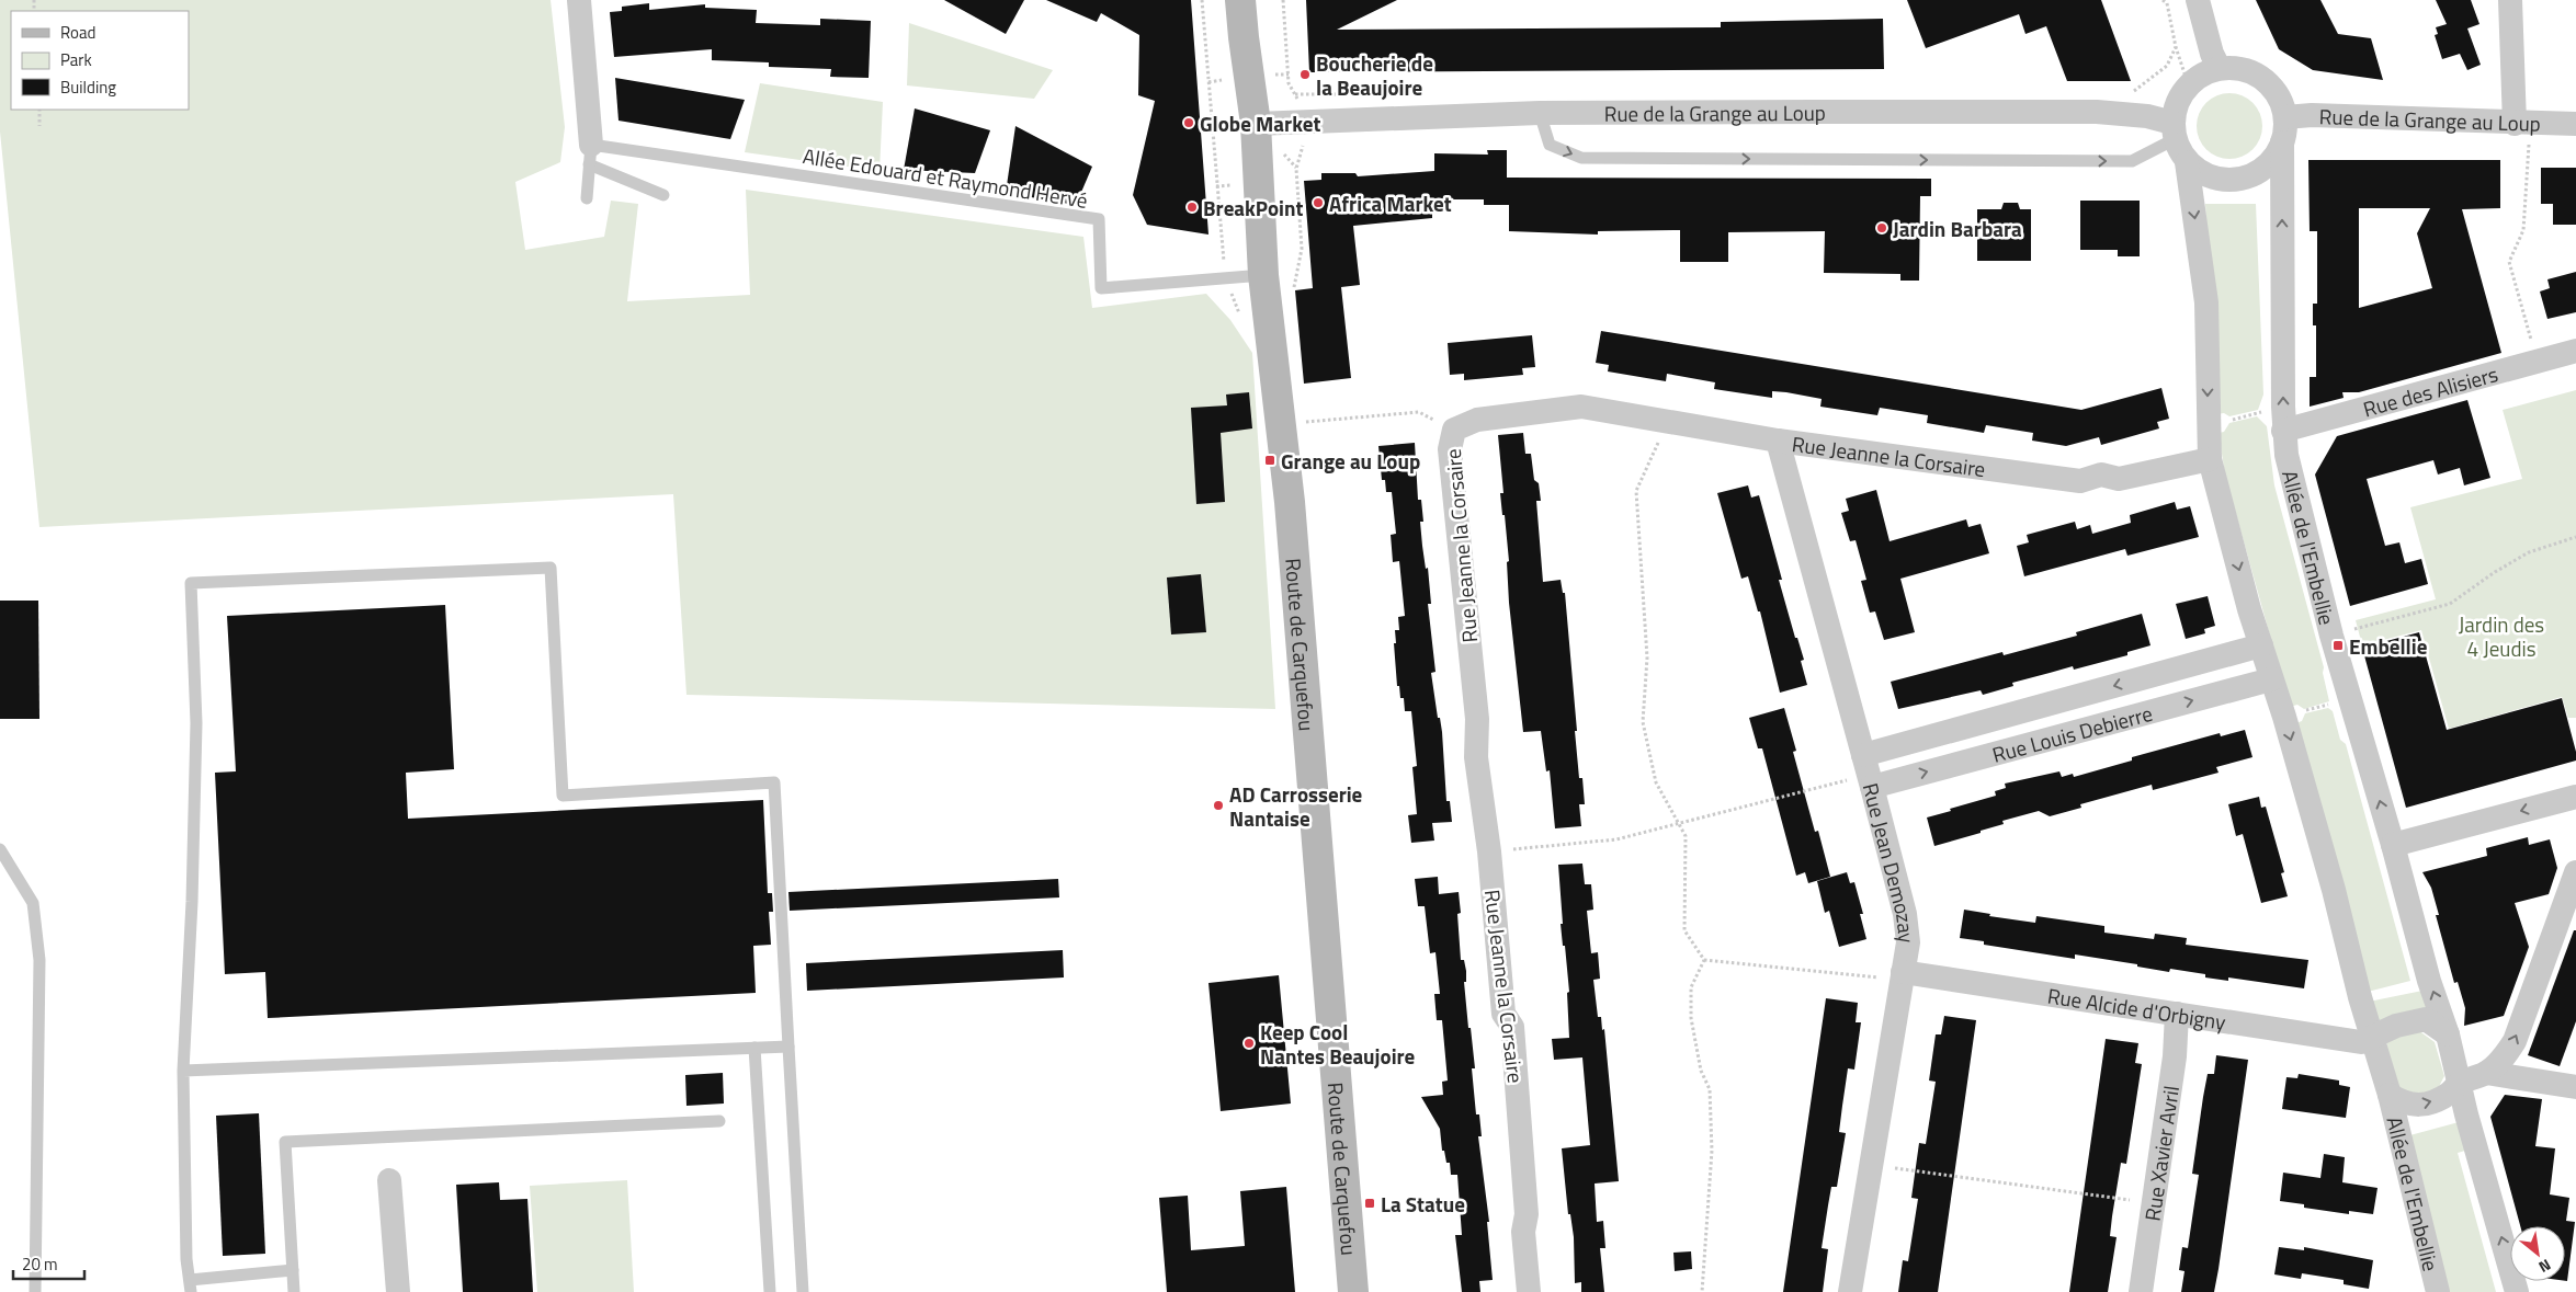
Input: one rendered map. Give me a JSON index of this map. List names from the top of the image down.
{
  "streets": {
    "main road": ["Route de Carquefou"],
    "street": [
      "Rue de la Grange au Loup",
      "Rue des Alisiers",
      "Rue Jeanne la Corsaire",
      "Allée de l'Embellie",
      "Rue Louis Debierre",
      "Rue Jean Demozay",
      "Rue Alcide d'Orbigny",
      "Rue Xavier Avril"
    ],
    "lane": ["Allée Edouard et Raymond Hervé"]
  },
  "crossings": [
    ["Rue de la Grange au Loup", "Allée de l'Embellie"],
    ["Rue de la Grange au Loup", "Route de Carquefou"],
    ["Allée Edouard et Raymond Hervé", "Route de Carquefou"],
    ["Rue des Alisiers", "Allée de l'Embellie"],
    ["Rue Jeanne la Corsaire", "Allée de l'Embellie"],
    ["Rue Jeanne la Corsaire", "Rue Jean Demozay"],
    ["Allée de l'Embellie", "Rue Louis Debierre"],
    ["Allée de l'Embellie", "Rue Alcide d'Orbigny"],
    ["Rue Louis Debierre", "Rue Jean Demozay"],
    ["Rue Jean Demozay", "Rue Alcide d'Orbigny"],
    ["Rue Alcide d'Orbigny", "Rue Xavier Avril"]
  ],
  "parks": ["Jardin des 4 Jeudis"],
  "places": {
    "other": [
      "Boucherie de la Beaujoire",
      "Globe Market",
      "Africa Market",
      "BreakPoint",
      "Jardin Barbara",
      "AD Carrosserie Nantaise",
      "Keep Cool Nantes Beaujoire"
    ],
    "transit": ["Grange au Loup", "Embellie", "La Statue"]
  },
  "legend": ["Road", "Park", "Building"],
  "scale_bar": "20 m",
  "north": "bottom right"
}
